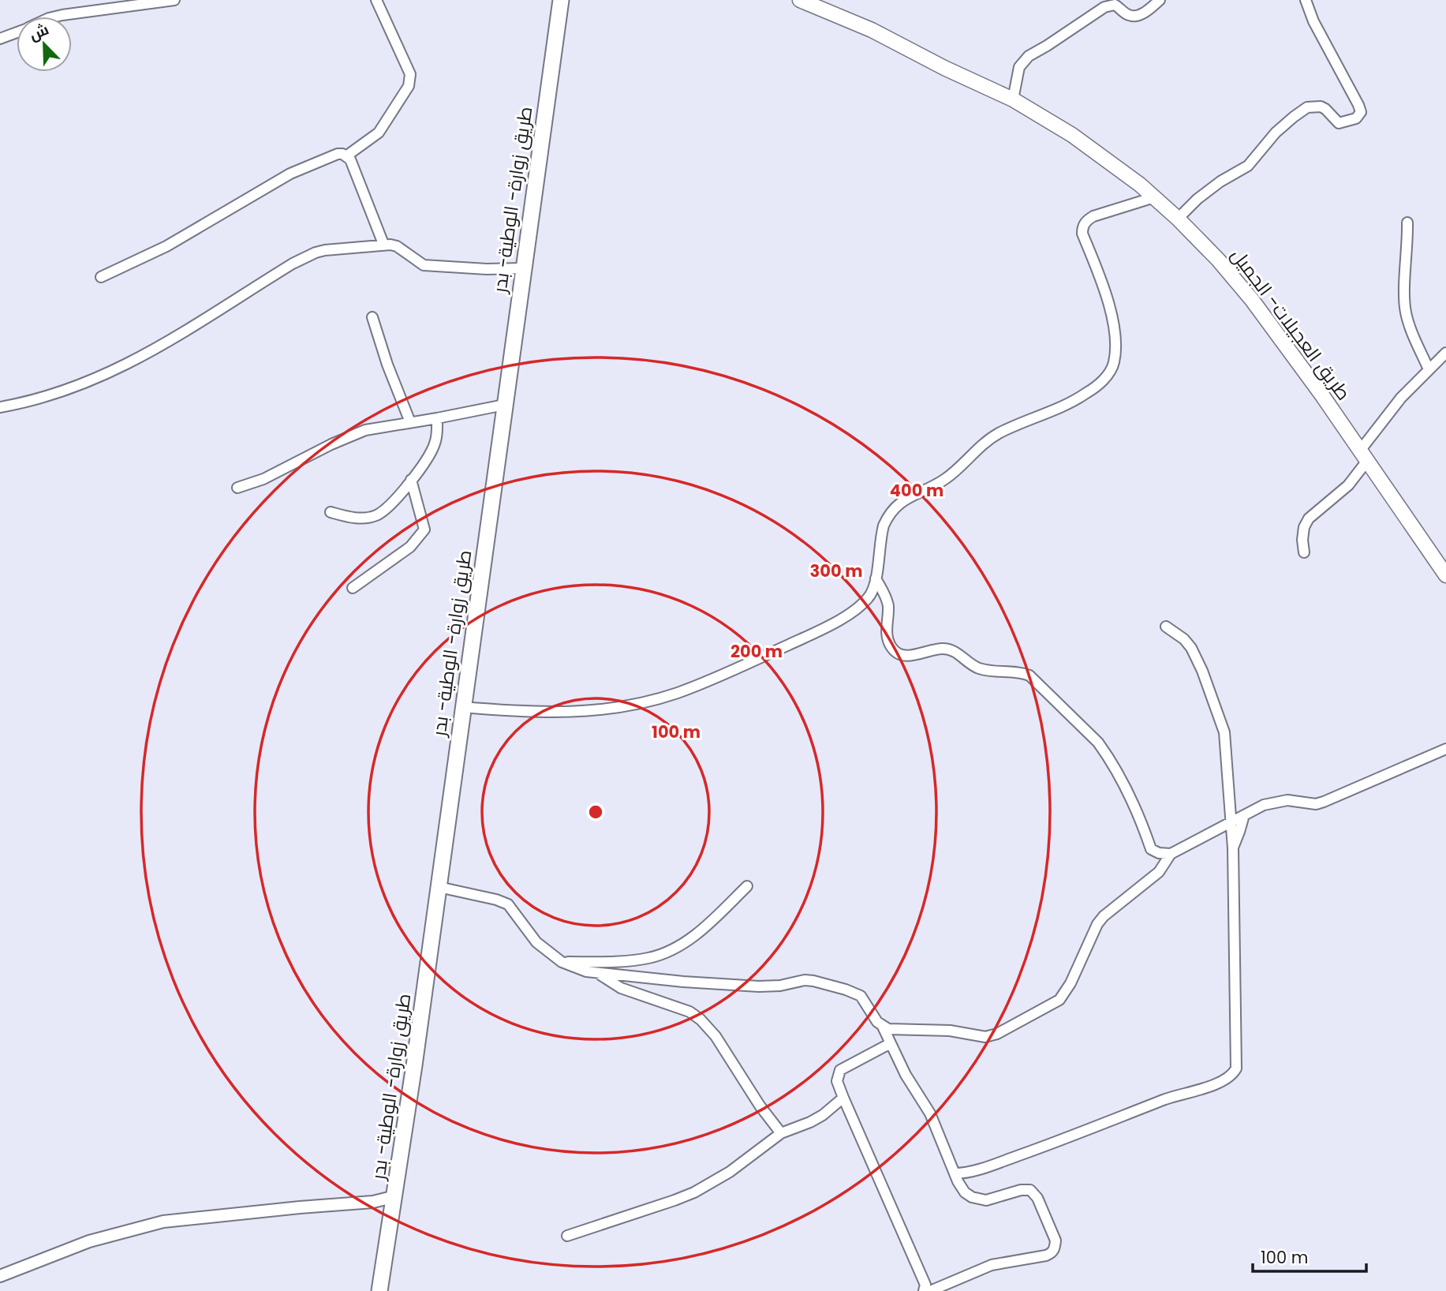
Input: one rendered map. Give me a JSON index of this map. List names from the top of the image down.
{
  "streets": {
    "highway": ["طريق زوارة- الوطية- بدر"],
    "main road": ["طريق العجيلات- الجميل"]
  },
  "scale_bar": "100 m",
  "north": "top left",
  "rings": [
    "400 m",
    "300 m",
    "200 m",
    "100 m"
  ]
}
